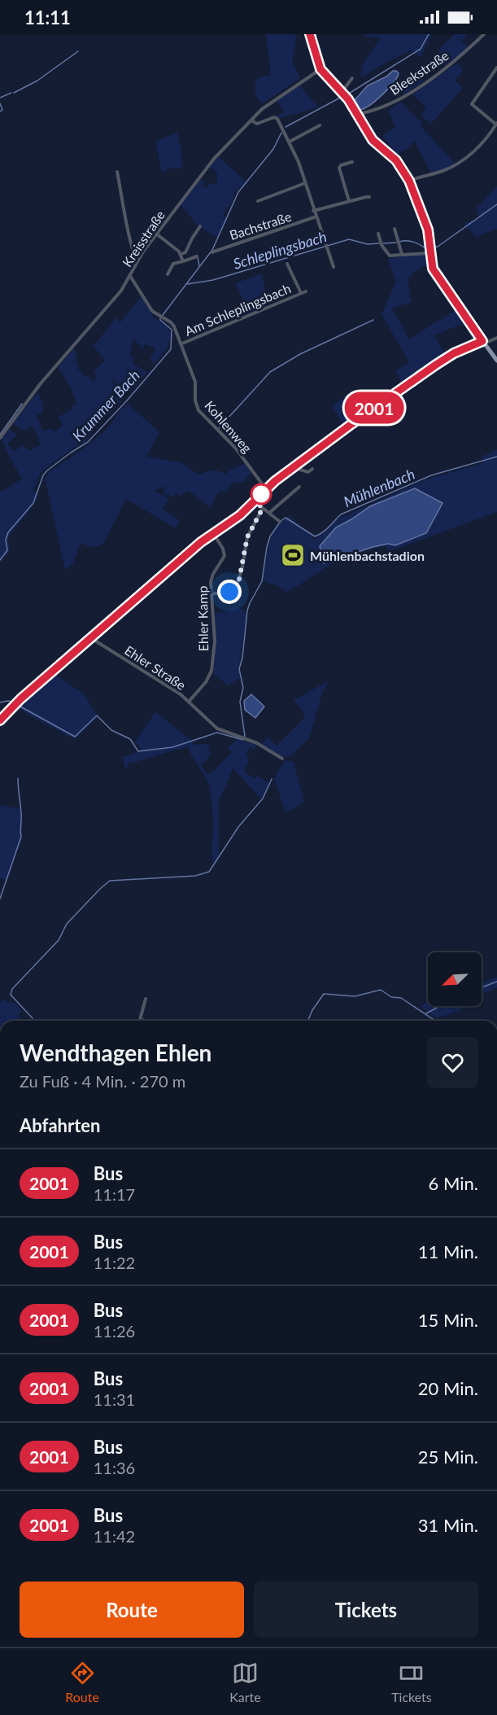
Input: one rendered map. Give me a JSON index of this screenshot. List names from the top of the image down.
{
  "streets": {
    "street": [
      "Bleekstraße",
      "Bachstraße",
      "Kreisstraße",
      "Am Schleplingsbach",
      "Kohlenweg",
      "Ehler Kamp",
      "Ehler Straße"
    ]
  },
  "crossings": [
    ["Kreisstraße", "Kohlenweg"],
    ["Am Schleplingsbach", "Kohlenweg"],
    ["Ehler Kamp", "Ehler Straße"]
  ],
  "water": ["Schleplingsbach", "Krummer Bach", "Mühlenbach"],
  "places": {
    "sports": ["Mühlenbachstadion"]
  },
  "lines": ["bus line 2001"],
  "north": "bottom left",
  "page": {
    "status": "11:11",
    "on_map": "2001",
    "heading": [
      ["Wendthagen Ehlen", "Zu Fuß · 4 Min. · 270 m"],
      "Abfahrten"
    ],
    "list": [
      {
        "mark": "2001",
        "name": "Bus",
        "note": "11:17",
        "value": "6 Min."
      },
      {
        "mark": "2001",
        "name": "Bus",
        "note": "11:22",
        "value": "11 Min."
      },
      {
        "mark": "2001",
        "name": "Bus",
        "note": "11:26",
        "value": "15 Min."
      },
      {
        "mark": "2001",
        "name": "Bus",
        "note": "11:31",
        "value": "20 Min."
      },
      {
        "mark": "2001",
        "name": "Bus",
        "note": "11:36",
        "value": "25 Min."
      },
      {
        "mark": "2001",
        "name": "Bus",
        "note": "11:42",
        "value": "31 Min."
      }
    ],
    "buttons": ["Route", "Tickets"],
    "tabs": ["Route", "Karte", "Tickets"]
  }
}
